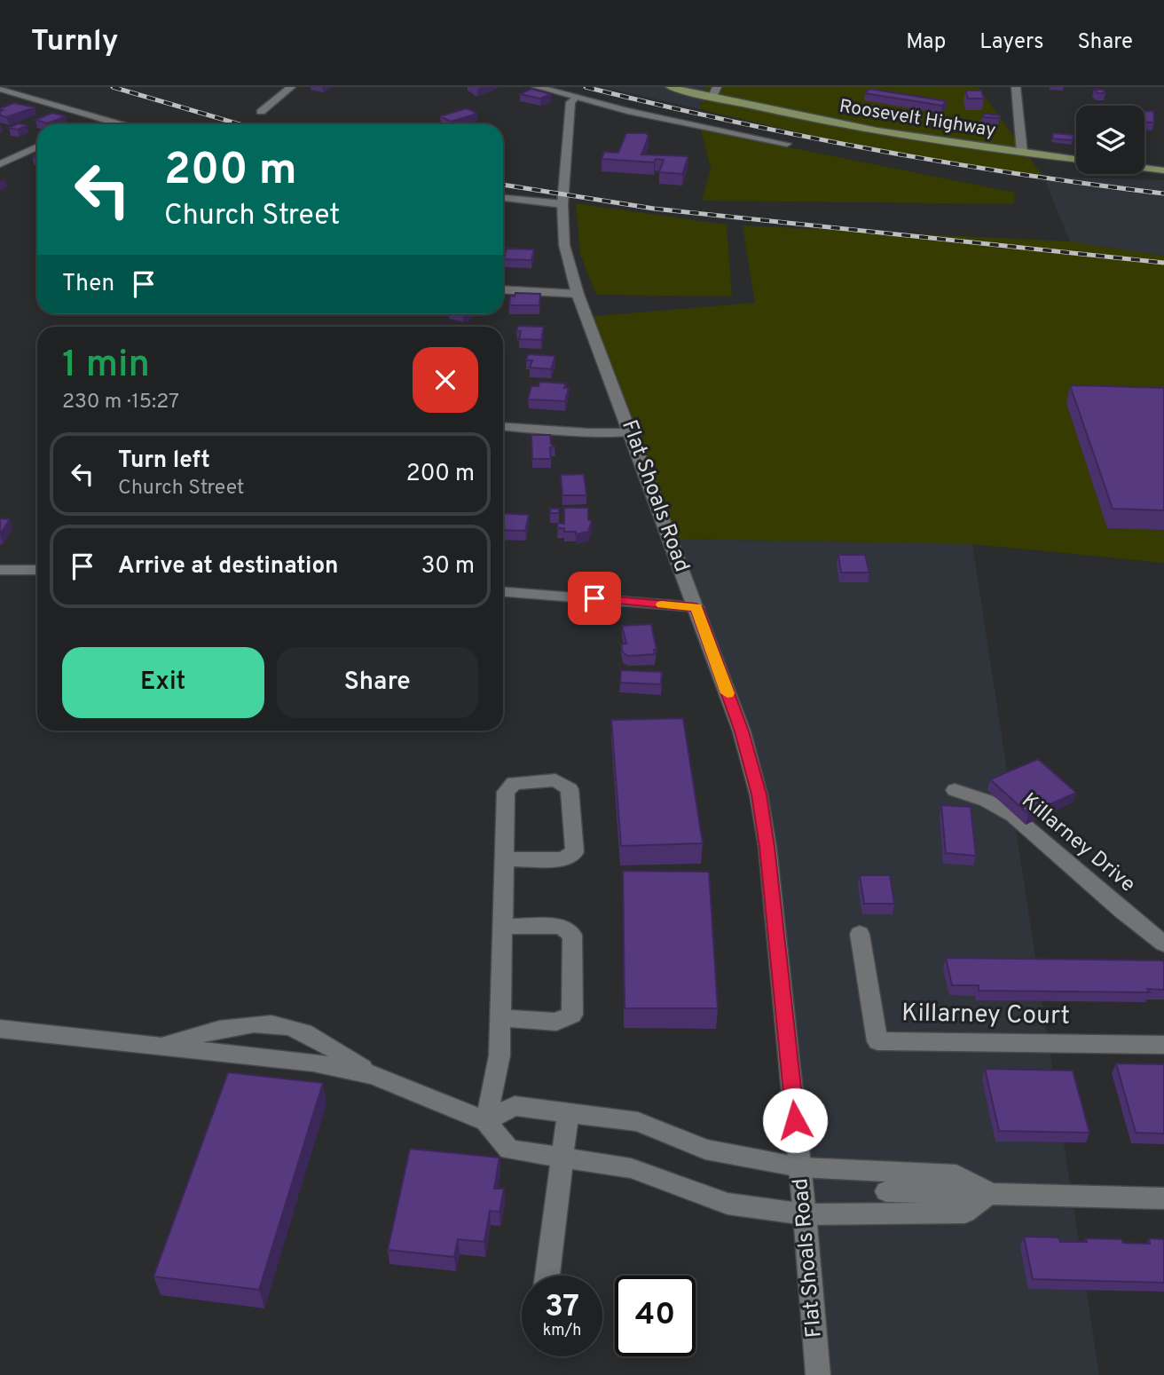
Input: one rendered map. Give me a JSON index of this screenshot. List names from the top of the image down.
{
  "streets": {
    "main road": ["Roosevelt Highway"],
    "street": ["Flat Shoals Road", "Killarney Drive", "Killarney Court"]
  },
  "page": {
    "header": "Turnly",
    "nav": ["Map", "Layers", "Share"],
    "turn": ["200 m", "Church Street"],
    "then": "Then",
    "heading": ["1 min", "230 m · 15:27"],
    "list": [
      {
        "name": "Turn left",
        "note": "Church Street",
        "value": "200 m"
      },
      {
        "name": "Arrive at destination",
        "value": "30 m"
      }
    ],
    "buttons": ["Exit", "Share"],
    "speed": "37 km/h",
    "limit": "40"
  }
}
